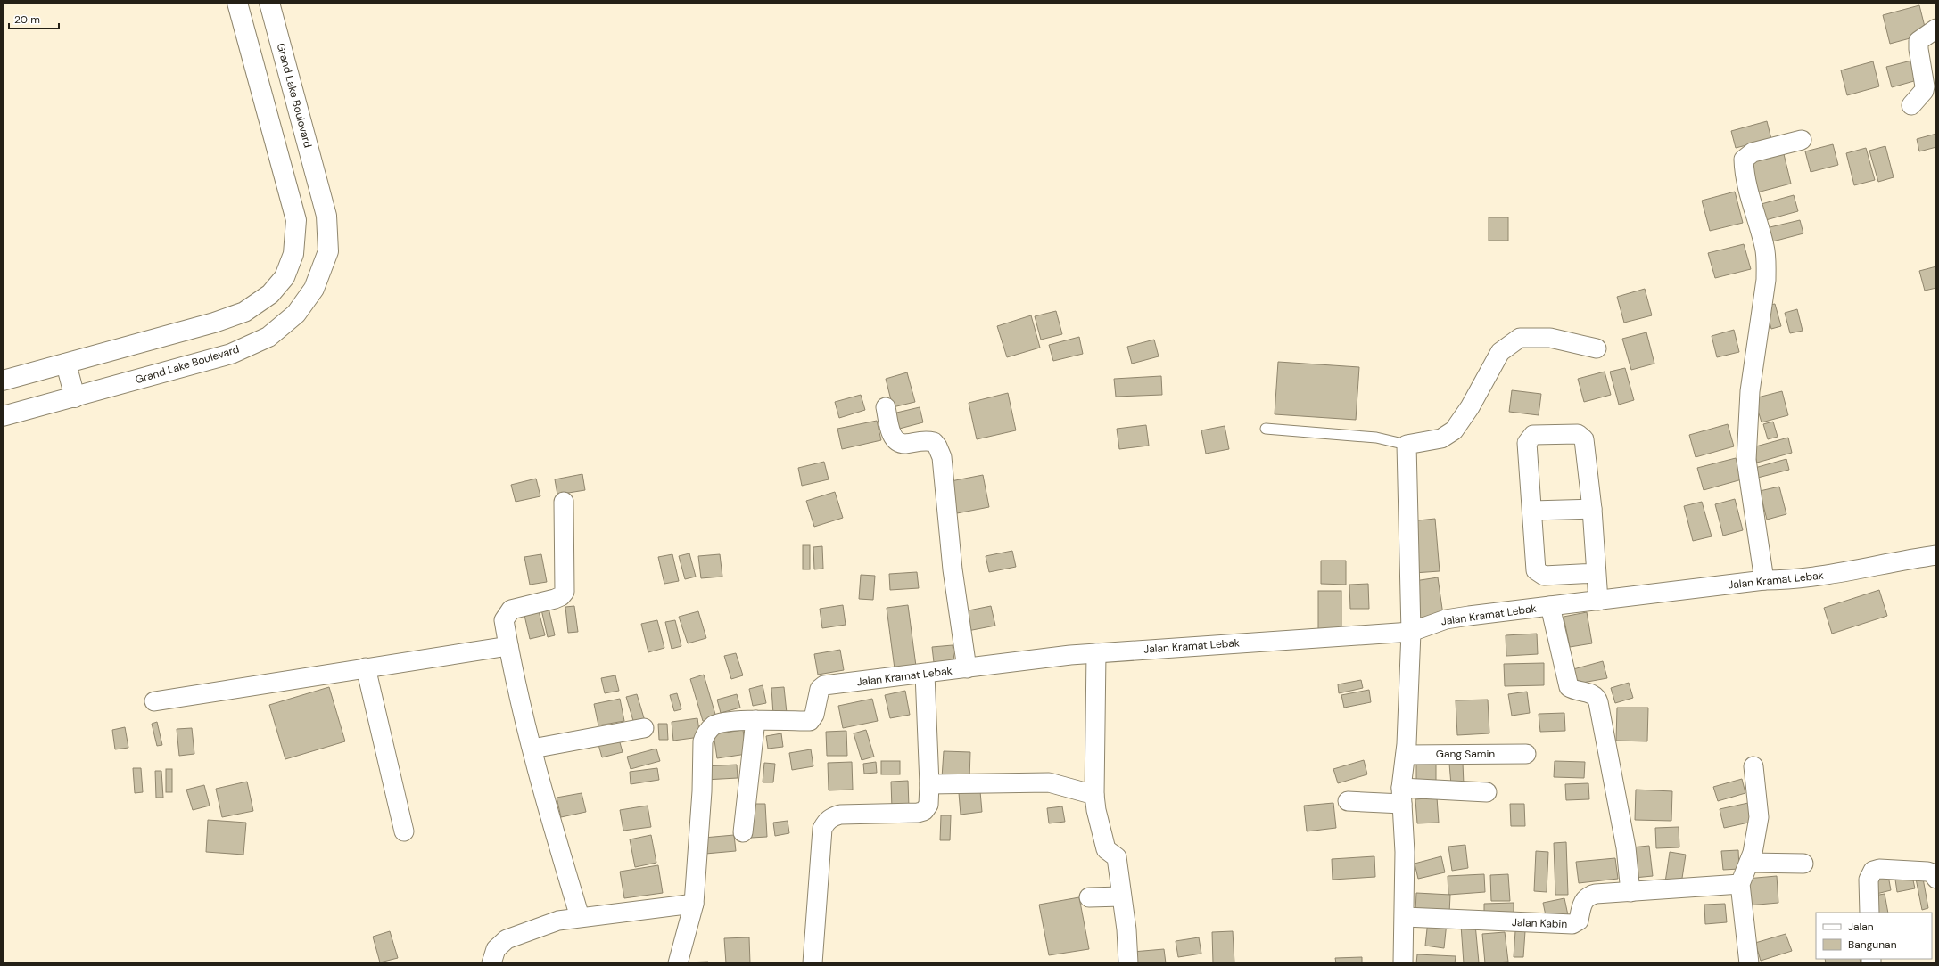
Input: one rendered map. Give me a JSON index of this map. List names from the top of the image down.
{
  "streets": {
    "street": [
      "Grand Lake Boulevard",
      "Jalan Kramat Lebak",
      "Gang Samin",
      "Jalan Kabin"
    ]
  },
  "legend": ["Jalan", "Bangunan"],
  "scale_bar": "20 m"
}
